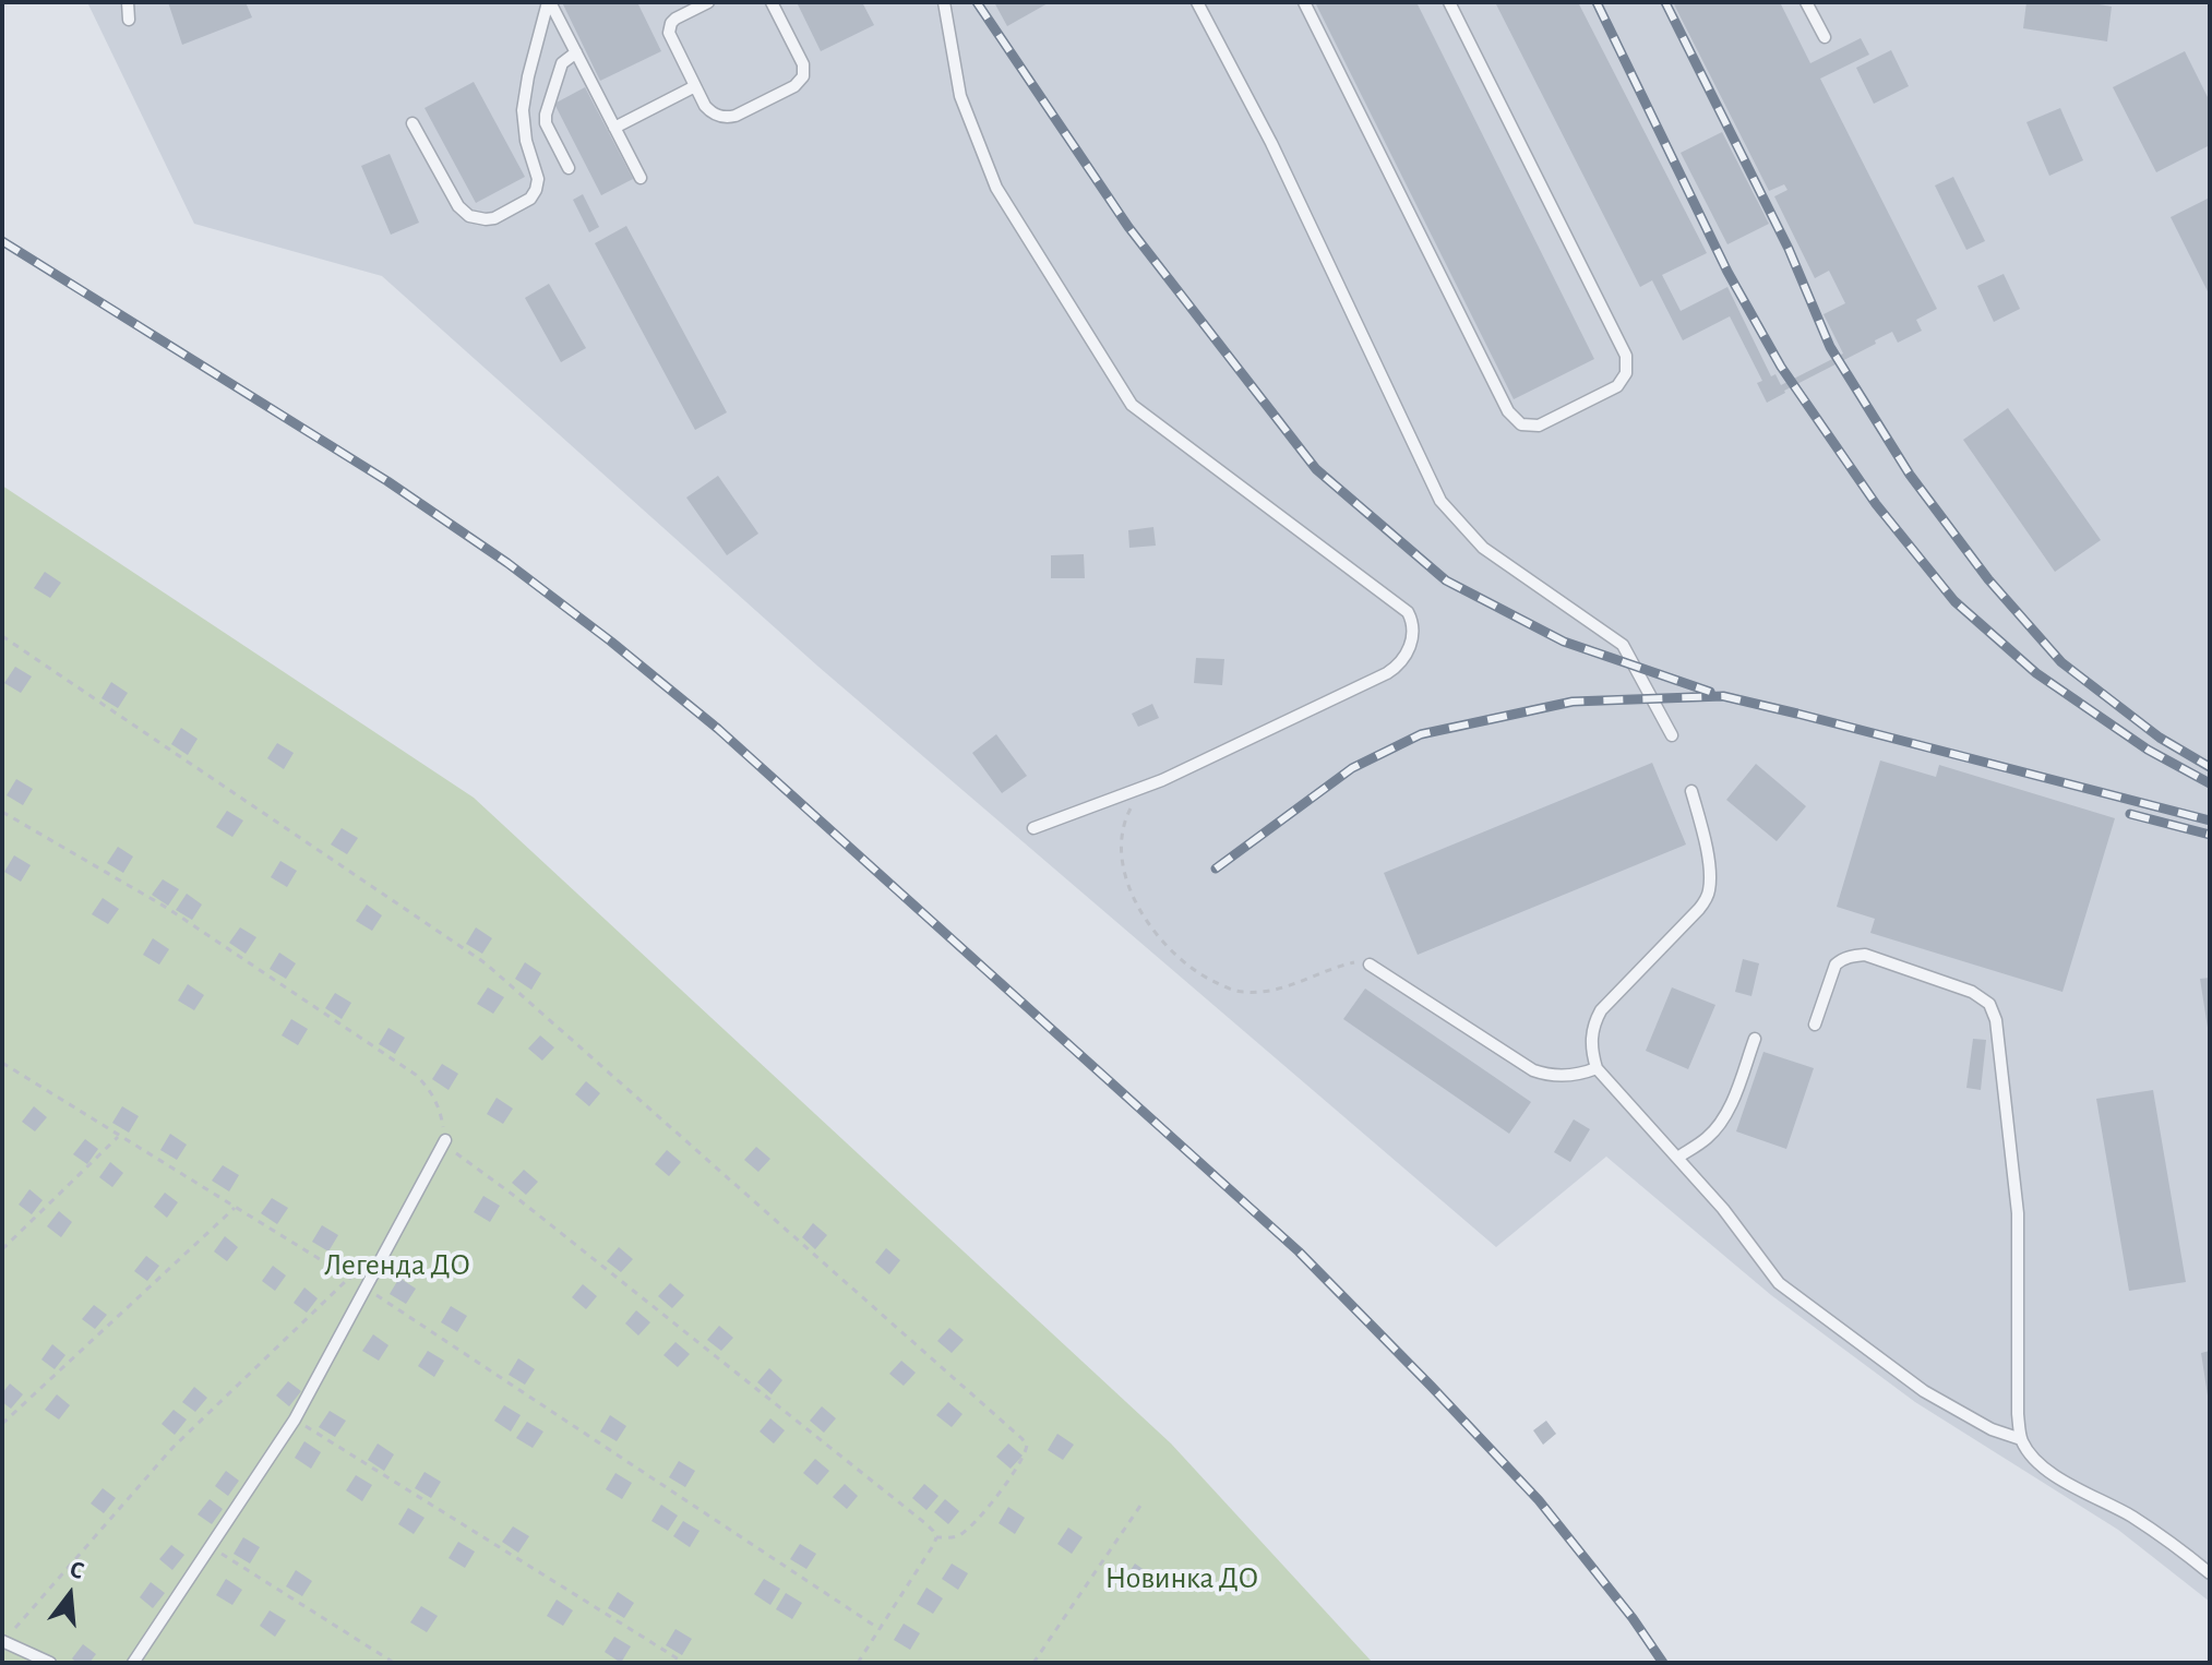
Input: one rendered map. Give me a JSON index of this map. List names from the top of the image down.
{
  "parks": ["Легенда ДО", "Новинка ДО"],
  "north": "top"
}
